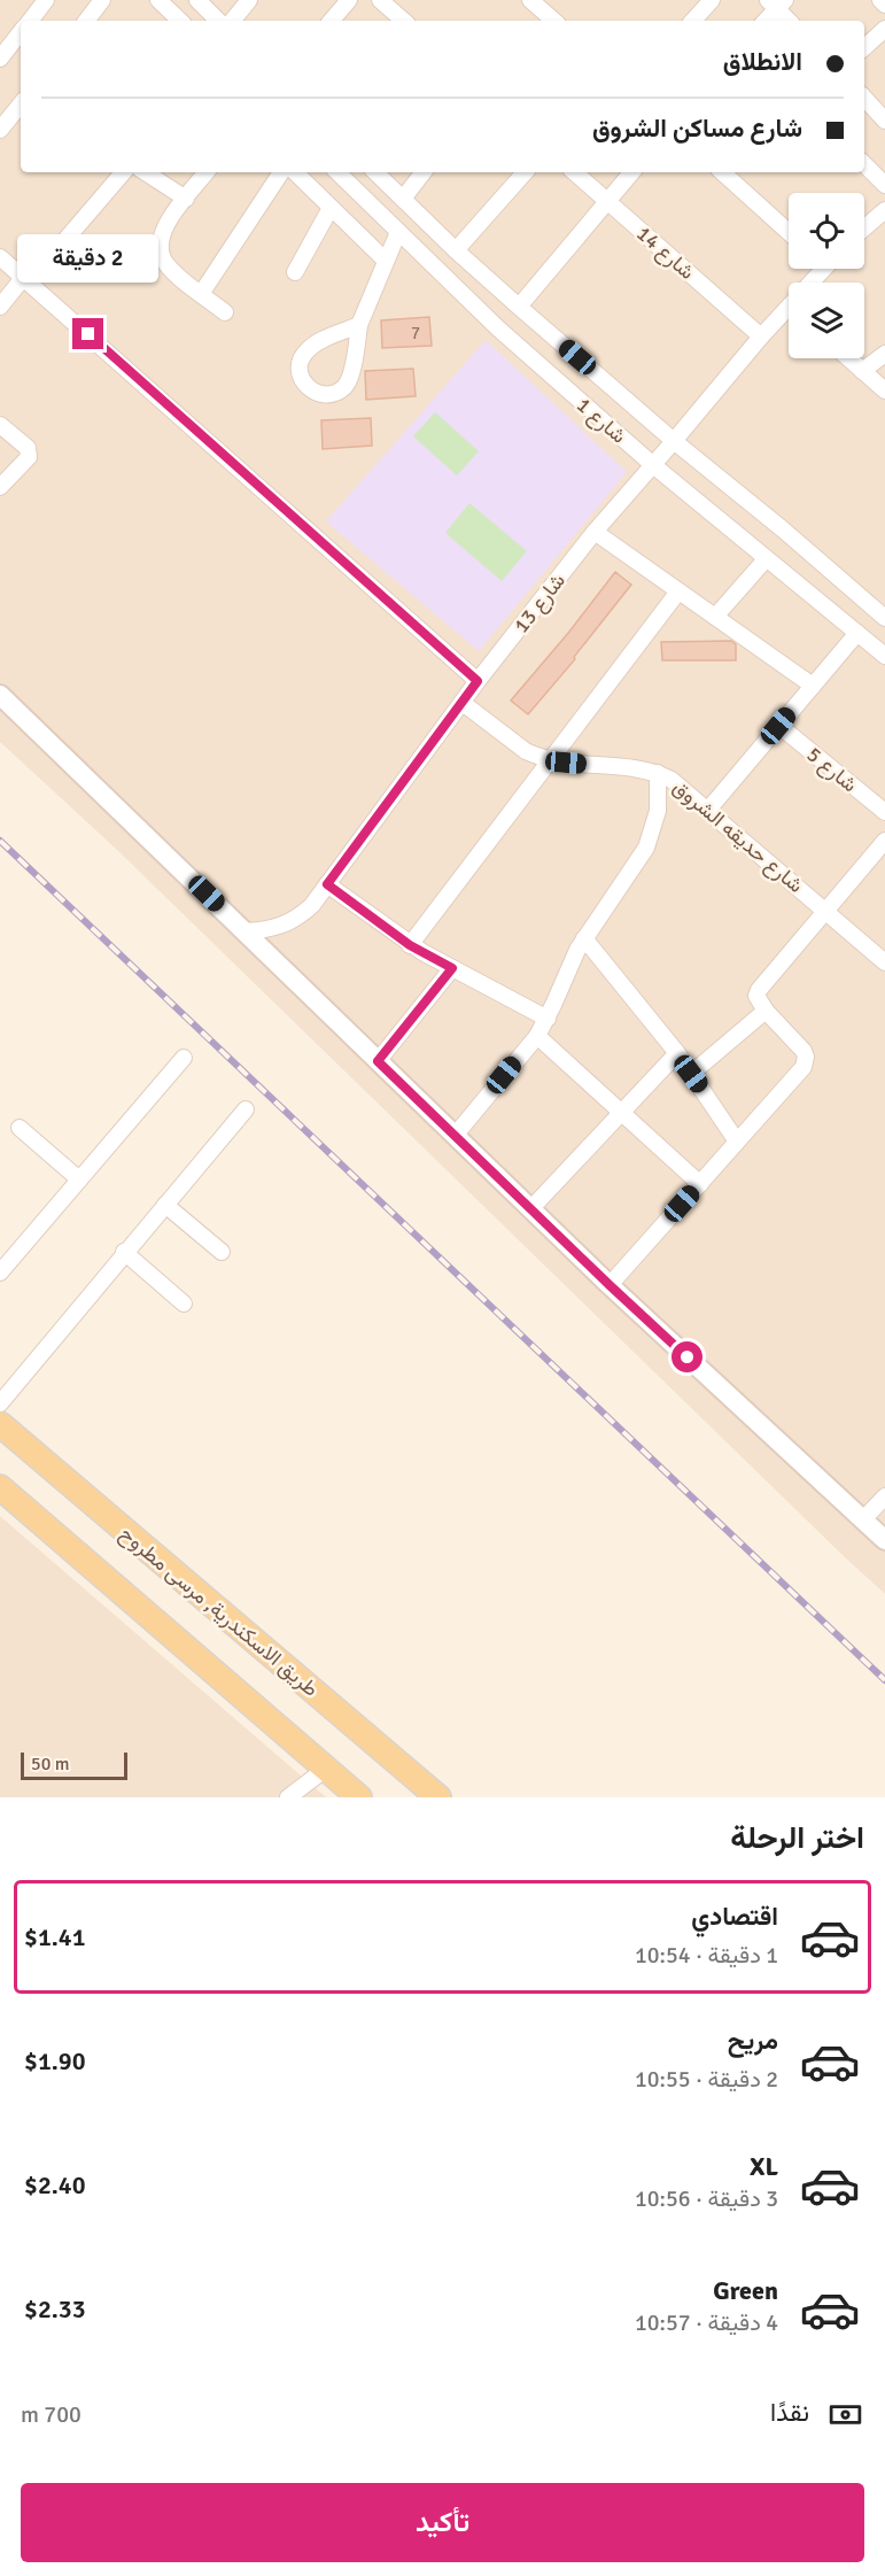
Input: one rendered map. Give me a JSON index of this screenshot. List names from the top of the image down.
{
  "streets": {
    "main road": ["طريق الاسكندرية, مرسى مطروح"],
    "street": [
      "شارع 14",
      "شارع 1",
      "شارع 13",
      "شارع 5",
      "شارع حديقه الشروق"
    ]
  },
  "crossings": [
    ["شارع 14", "شارع 13"],
    ["شارع 1", "شارع 13"],
    ["شارع 13", "شارع حديقه الشروق"]
  ],
  "house_numbers": ["7"],
  "scale_bar": "50 m",
  "page": {
    "banner": ["الانطلاق", "شارع مساكن الشروق"],
    "bubble": "2 دقيقة",
    "scale": "50 m",
    "heading": "اختر الرحلة",
    "list": [
      {
        "name": "اقتصادي",
        "note": "1 دقيقة · 10:54",
        "value": "$1.41"
      },
      {
        "name": "مريح",
        "note": "2 دقيقة · 10:55",
        "value": "$1.90"
      },
      {
        "name": "XL",
        "note": "3 دقيقة · 10:56",
        "value": "$2.40"
      },
      {
        "name": "Green",
        "note": "4 دقيقة · 10:57",
        "value": "$2.33"
      }
    ],
    "pay": ["نقدًا", "700 m"],
    "buttons": "تأكيد"
  }
}
